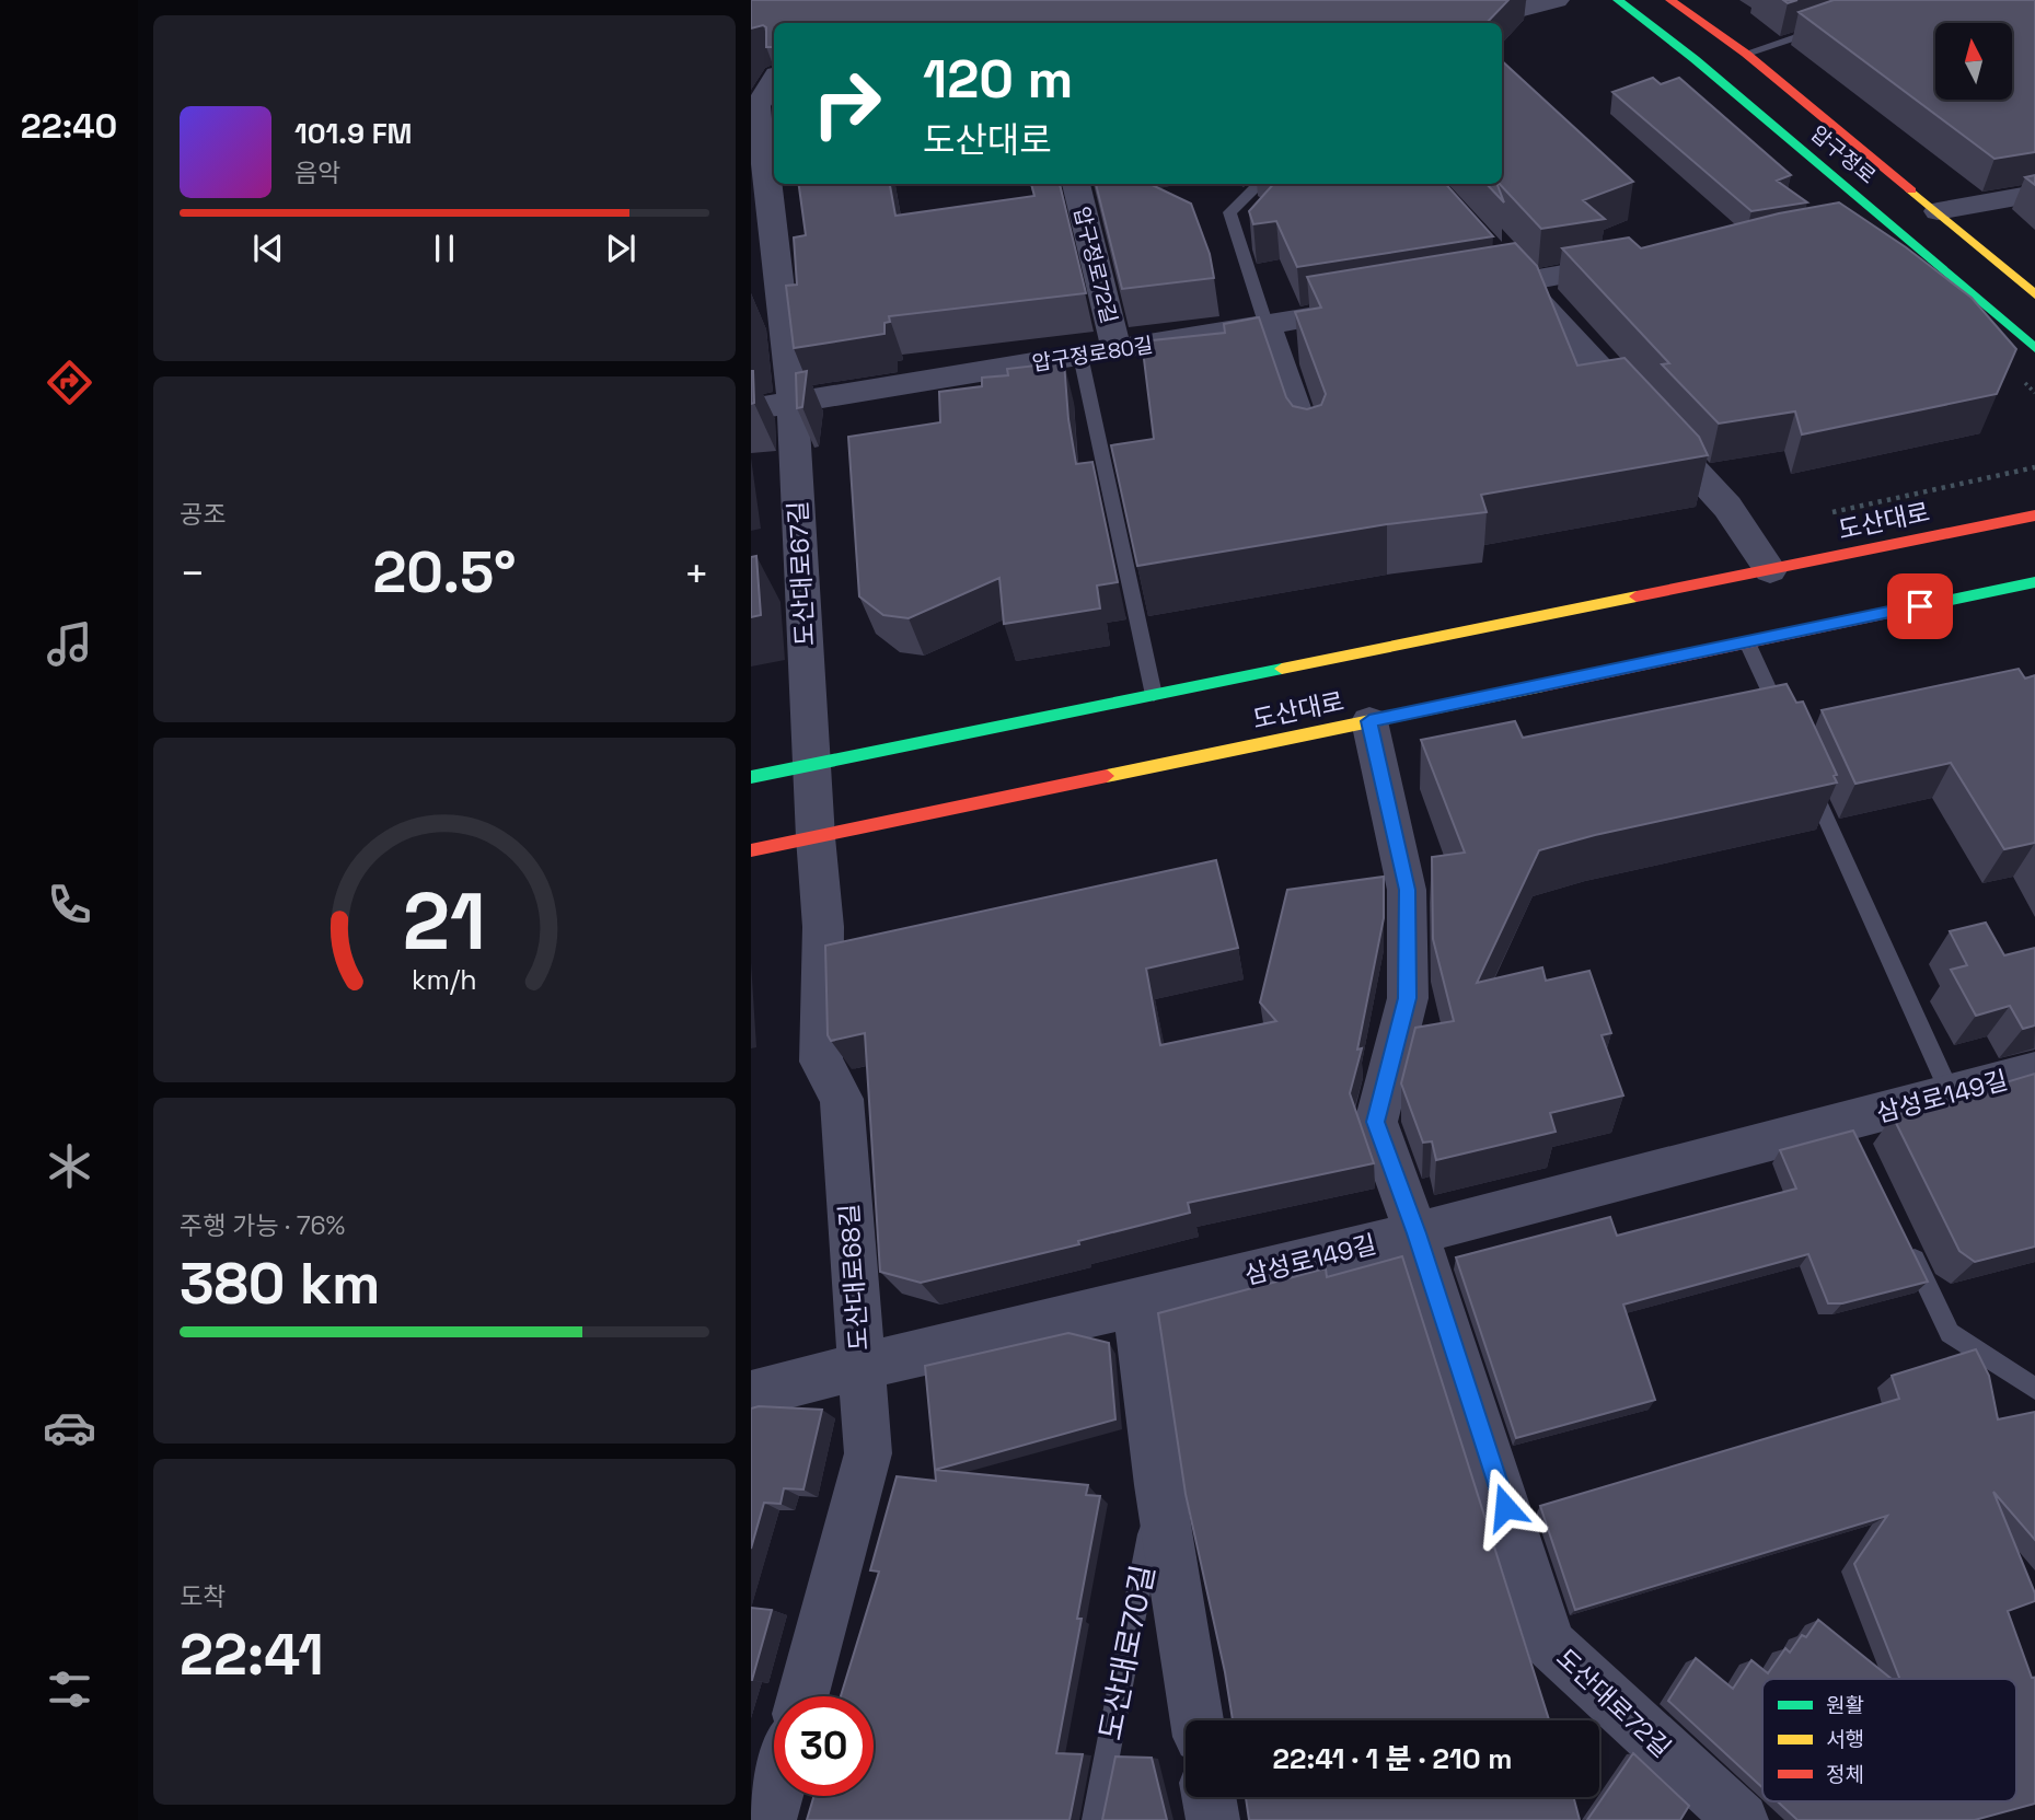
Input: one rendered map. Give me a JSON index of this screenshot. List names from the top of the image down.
{
  "streets": {
    "main road": ["압구정로", "도산대로"],
    "street": [
      "압구정로72길",
      "압구정로80길",
      "도산대로67길",
      "삼성로149길",
      "도산대로68길",
      "도산대로70길",
      "도산대로72길"
    ]
  },
  "crossings": [
    ["압구정로72길", "압구정로80길"],
    ["압구정로80길", "도산대로67길"],
    ["도산대로", "도산대로67길"],
    ["도산대로", "도산대로68길"],
    ["도산대로", "도산대로72길"],
    ["도산대로67길", "도산대로68길"],
    ["삼성로149길", "도산대로68길"],
    ["삼성로149길", "도산대로70길"],
    ["삼성로149길", "도산대로72길"]
  ],
  "legend": ["원활", "서행", "정체"],
  "north": "top",
  "page": {
    "tabs": "22:40",
    "turn": ["120 m", "도산대로"],
    "song": ["101.9 FM", "음악"],
    "tile": [
      "공조",
      ["주행 가능 · 76%", "380 km"],
      ["도착", "22:41"]
    ],
    "heat": ["−", "20.5°", "+"],
    "limit": "30",
    "trip": "22:41 · 1 분 · 210 m",
    "gauge": ["21", "km/h"]
  }
}
